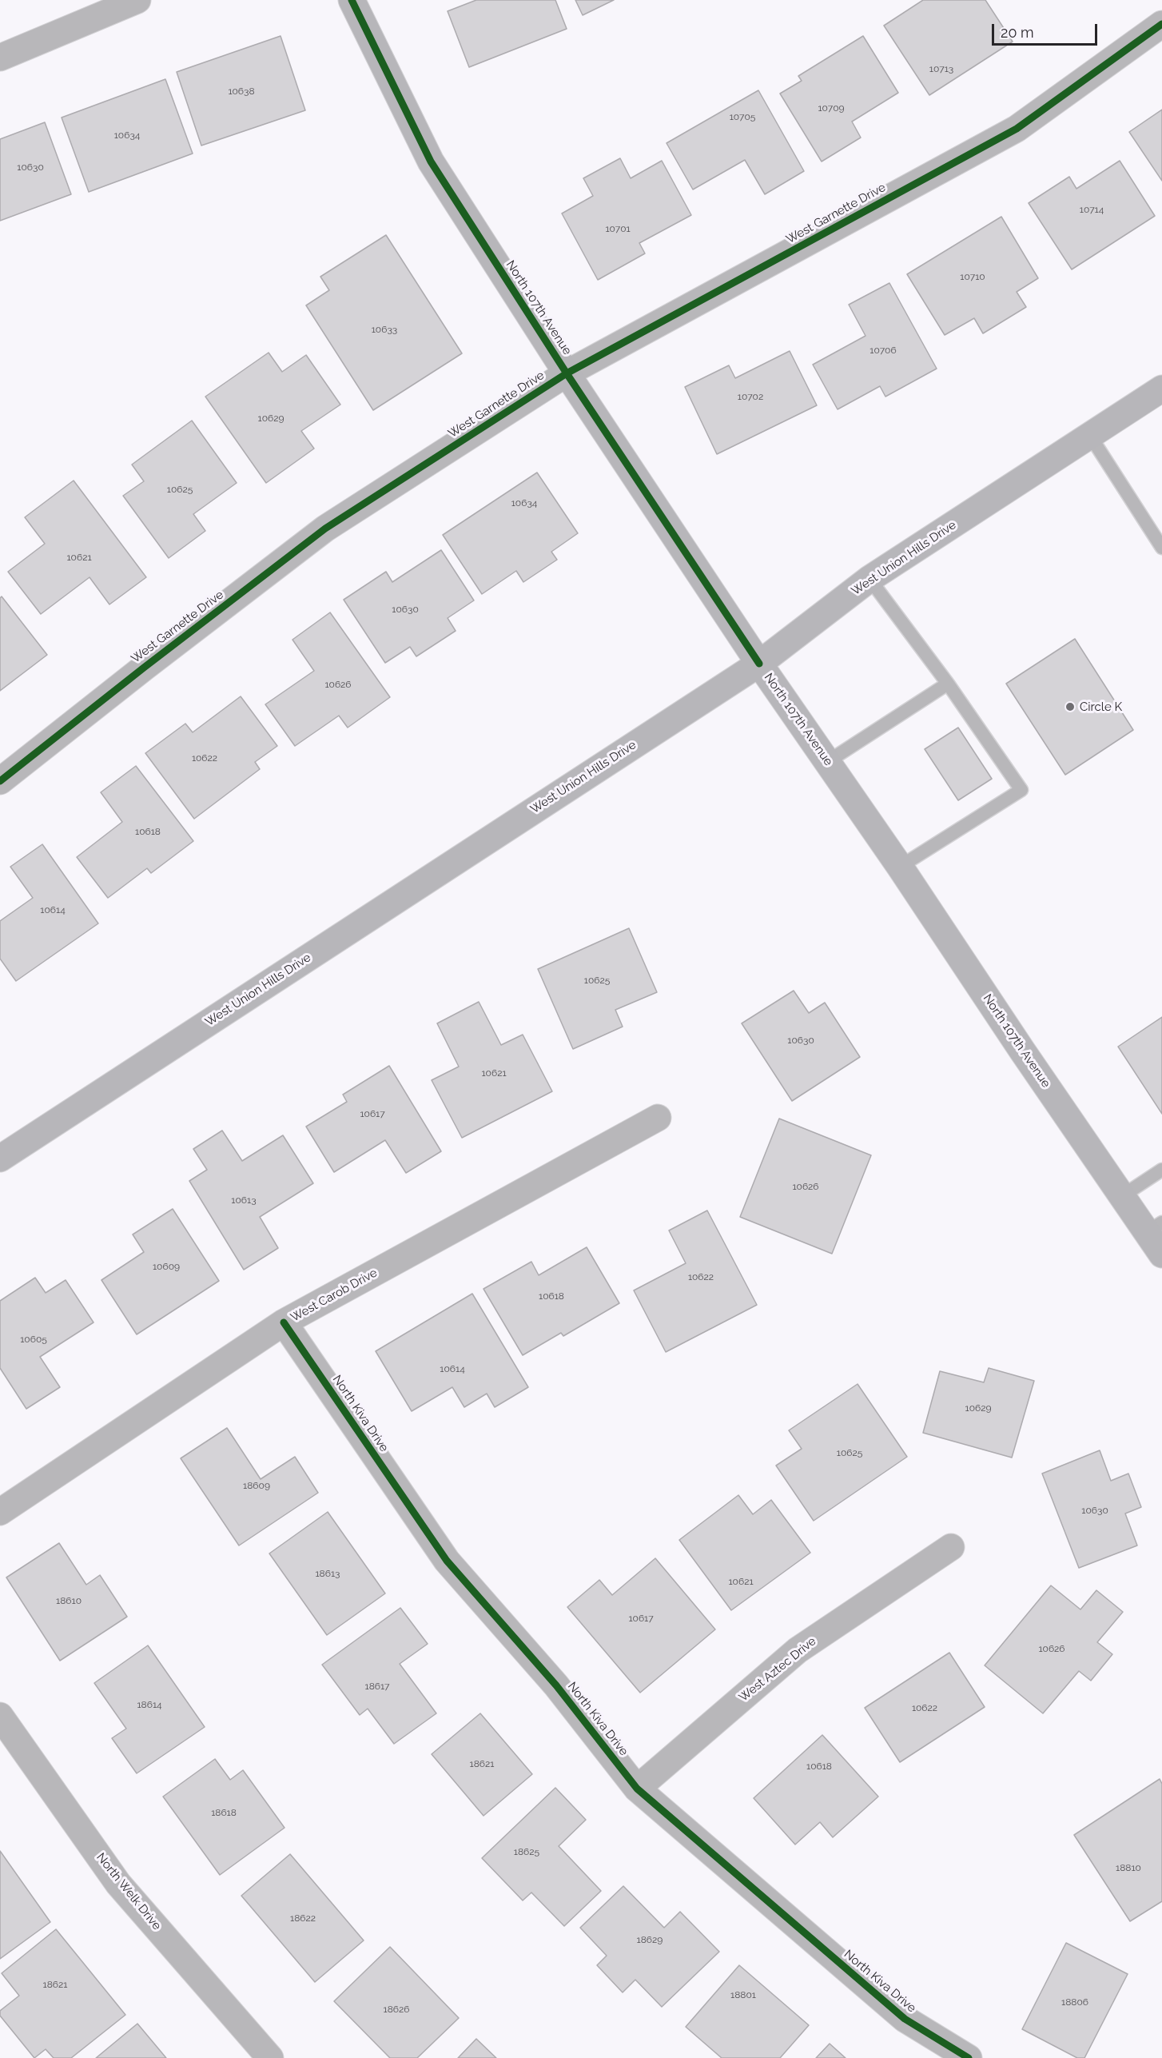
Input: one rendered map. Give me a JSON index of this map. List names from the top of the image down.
{
  "streets": {
    "main road": ["North 107th Avenue", "West Union Hills Drive"],
    "street": [
      "West Garnette Drive",
      "West Carob Drive",
      "North Kiva Drive",
      "West Aztec Drive",
      "North Welk Drive"
    ]
  },
  "crossings": [
    ["West Garnette Drive", "North 107th Avenue"],
    ["North 107th Avenue", "West Union Hills Drive"],
    ["West Carob Drive", "North Kiva Drive"],
    ["North Kiva Drive", "West Aztec Drive"]
  ],
  "places": ["Circle K"],
  "house_numbers": [
    "10713",
    "10638",
    "10709",
    "10705",
    "10634",
    "10630",
    "10714",
    "10701",
    "10710",
    "10633",
    "10706",
    "10702",
    "10629",
    "10625",
    "10634",
    "10621",
    "10630",
    "10626",
    "10622",
    "10618",
    "10614",
    "10625",
    "10630",
    "10621",
    "10617",
    "10626",
    "10613",
    "10609",
    "10622",
    "10618",
    "10605",
    "10614",
    "10629",
    "10625",
    "18609",
    "10630",
    "18613",
    "10621",
    "18610",
    "10617",
    "10626",
    "18617",
    "18614",
    "10622",
    "18621",
    "10618",
    "18618",
    "18625",
    "18810",
    "18622",
    "18629",
    "18621",
    "18801",
    "18806",
    "18626"
  ],
  "scale_bar": "20 m"
}
